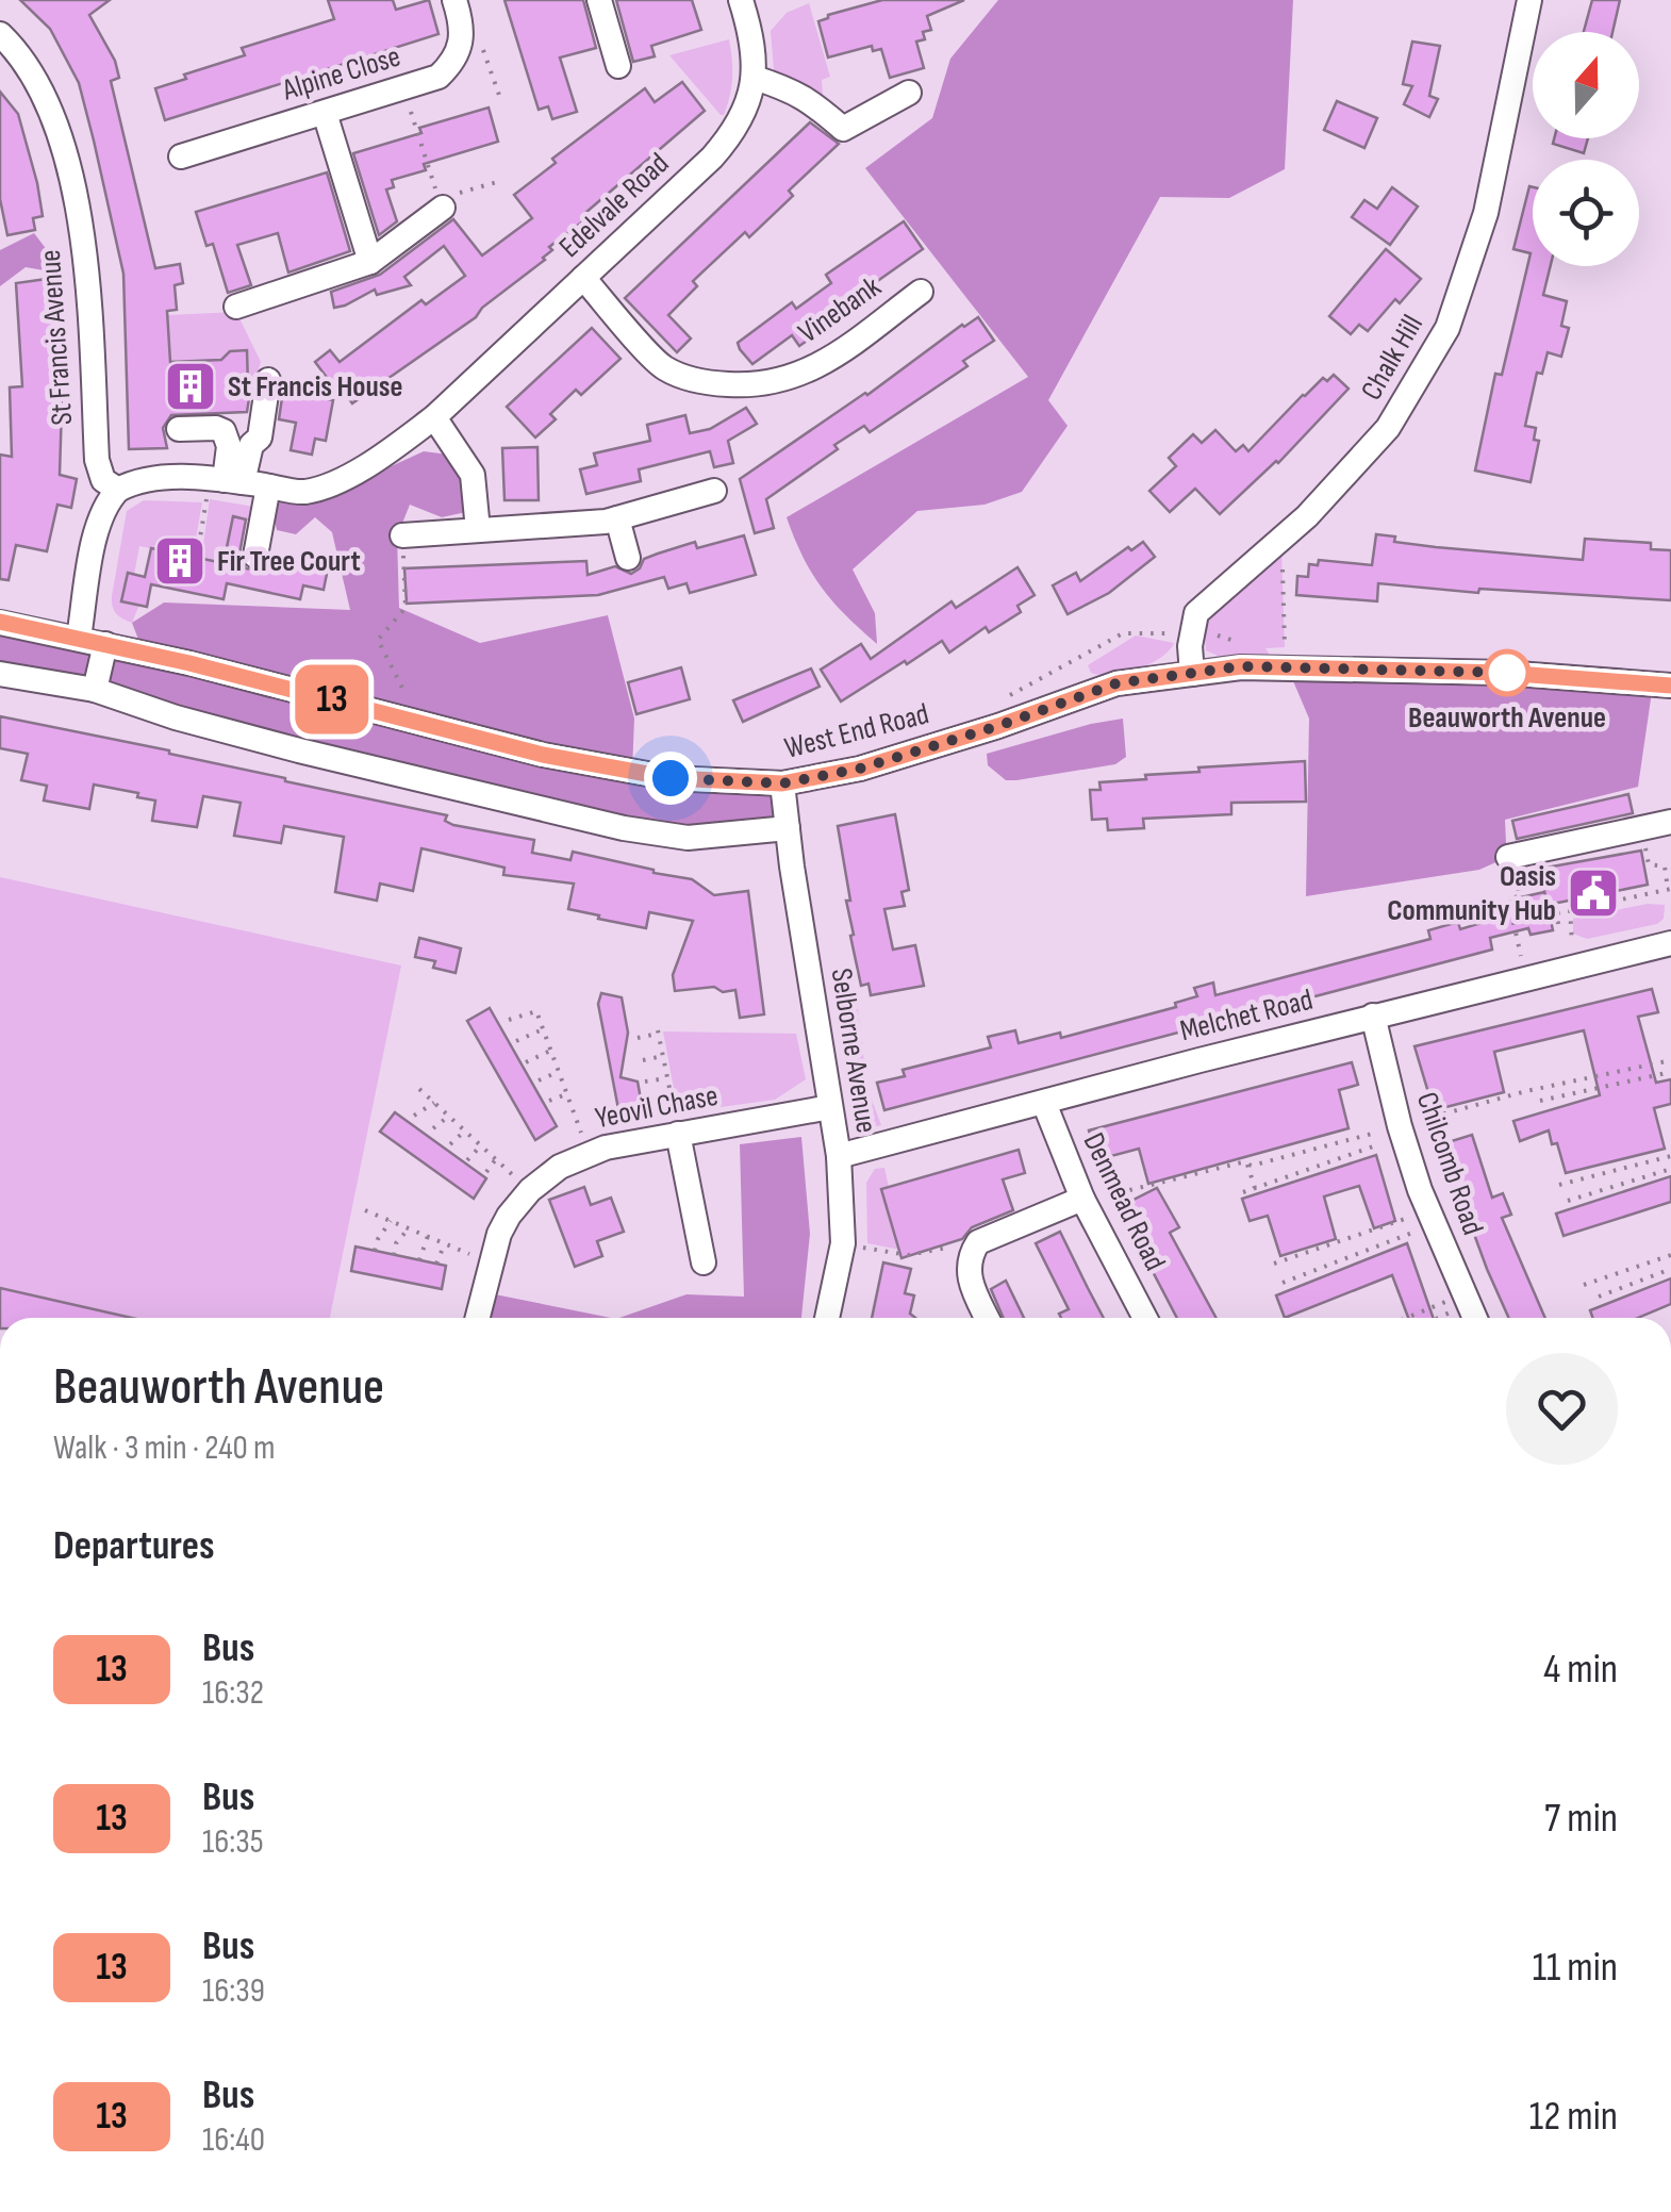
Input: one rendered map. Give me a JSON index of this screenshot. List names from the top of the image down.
{
  "streets": {
    "street": [
      "Alpine Close",
      "Edelvale Road",
      "Vinebank",
      "St Francis Avenue",
      "Chalk Hill",
      "West End Road",
      "Melchet Road",
      "Selborne Avenue",
      "Yeovil Chase",
      "Chilcomb Road",
      "Denmead Road"
    ]
  },
  "crossings": [
    ["Edelvale Road", "Vinebank"],
    ["Edelvale Road", "St Francis Avenue"],
    ["West End Road", "Selborne Avenue"],
    ["Melchet Road", "Selborne Avenue"],
    ["Melchet Road", "Chilcomb Road"],
    ["Melchet Road", "Denmead Road"],
    ["Selborne Avenue", "Yeovil Chase"]
  ],
  "places": {
    "building": ["St Francis House", "Fir Tree Court"],
    "other": ["Beauworth Avenue"],
    "public building": ["Oasis Community Hub"]
  },
  "lines": ["bus line 13"],
  "north": "top",
  "page": {
    "on_map": "13",
    "heading": [
      ["Beauworth Avenue", "Walk · 3 min · 240 m"],
      "Departures"
    ],
    "list": [
      {
        "mark": "13",
        "name": "Bus",
        "note": "16:32",
        "value": "4 min"
      },
      {
        "mark": "13",
        "name": "Bus",
        "note": "16:35",
        "value": "7 min"
      },
      {
        "mark": "13",
        "name": "Bus",
        "note": "16:39",
        "value": "11 min"
      },
      {
        "mark": "13",
        "name": "Bus",
        "note": "16:40",
        "value": "12 min"
      }
    ]
  }
}
